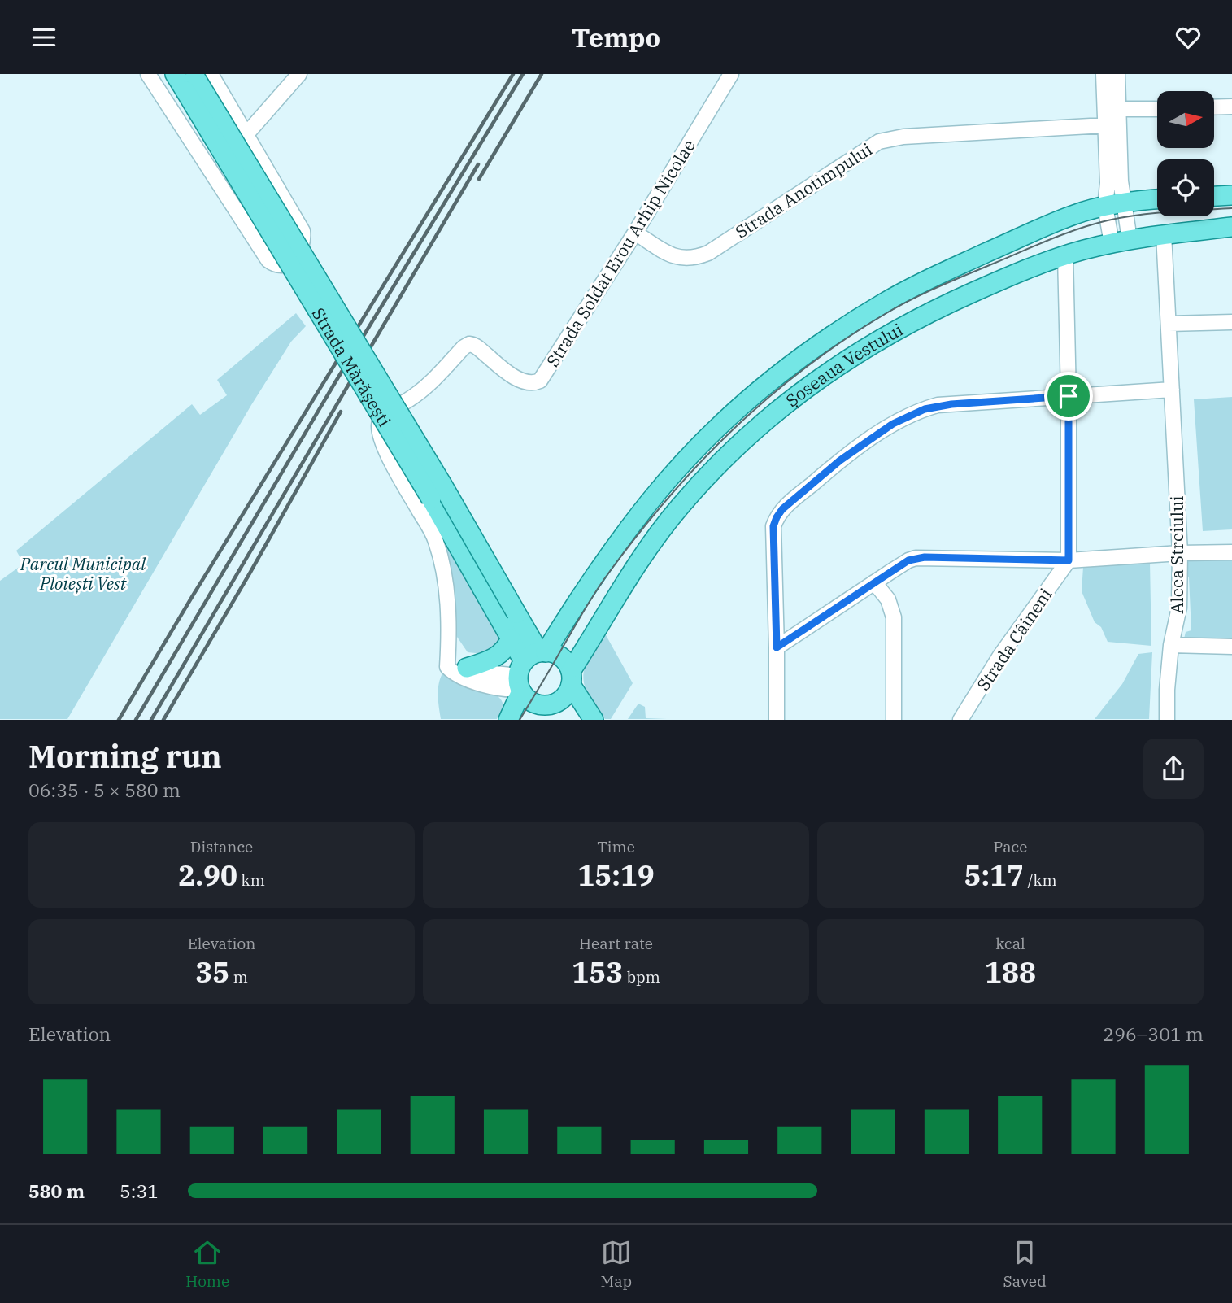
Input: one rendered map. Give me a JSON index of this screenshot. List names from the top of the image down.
{
  "streets": {
    "main road": ["Șoseaua Vestului", "Strada Mărășești"],
    "street": [
      "Strada Anotimpului",
      "Strada Soldat Erou Arhip Nicolae",
      "Aleea Streiului",
      "Strada Câineni"
    ]
  },
  "crossings": [
    ["Strada Anotimpului", "Strada Soldat Erou Arhip Nicolae"],
    ["Șoseaua Vestului", "Strada Mărășești"],
    ["Șoseaua Vestului", "Aleea Streiului"]
  ],
  "parks": ["Parcul Municipal Ploiești Vest"],
  "north": "right",
  "page": {
    "header": "Tempo",
    "heading": ["Morning run", "06:35 · 5 × 580 m"],
    "stats": [
      ["Distance", "2.90 km"],
      ["Time", "15:19"],
      ["Pace", "5:17 /km"],
      ["Elevation", "35 m"],
      ["Heart rate", "153 bpm"],
      ["kcal", "188"]
    ],
    "chart": ["Elevation", "296–301 m"],
    "list": [
      {
        "name": "580 m",
        "note": "5:31"
      }
    ],
    "tabs": ["Home", "Map", "Saved"]
  }
}
